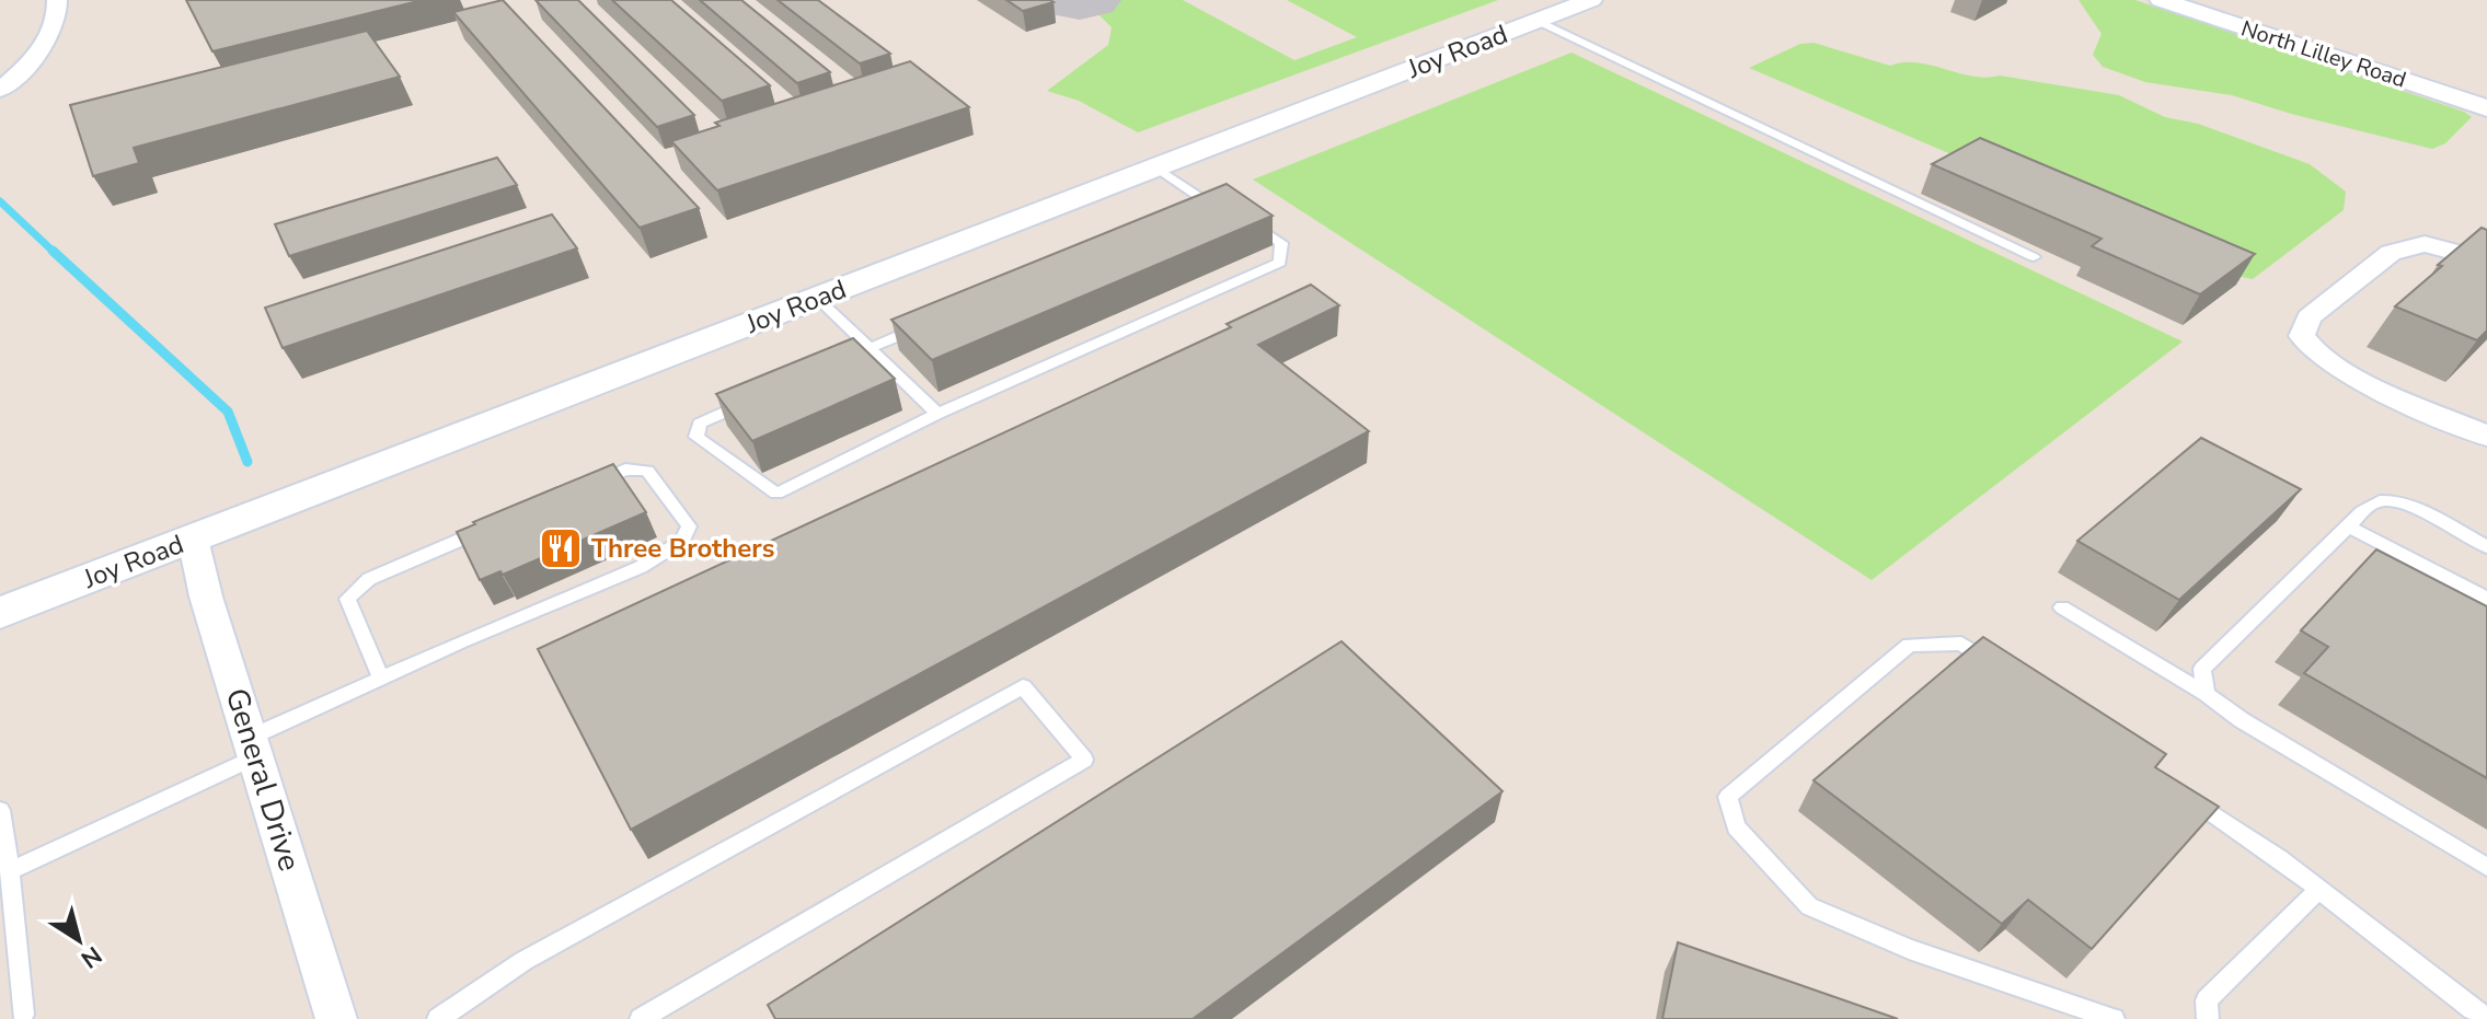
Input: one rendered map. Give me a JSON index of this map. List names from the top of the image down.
{
  "streets": {
    "street": ["Joy Road", "North Lilley Road", "General Drive"]
  },
  "crossings": [
    ["Joy Road", "General Drive"]
  ],
  "places": {
    "restaurant": ["Three Brothers"]
  },
  "north": "bottom right"
}
